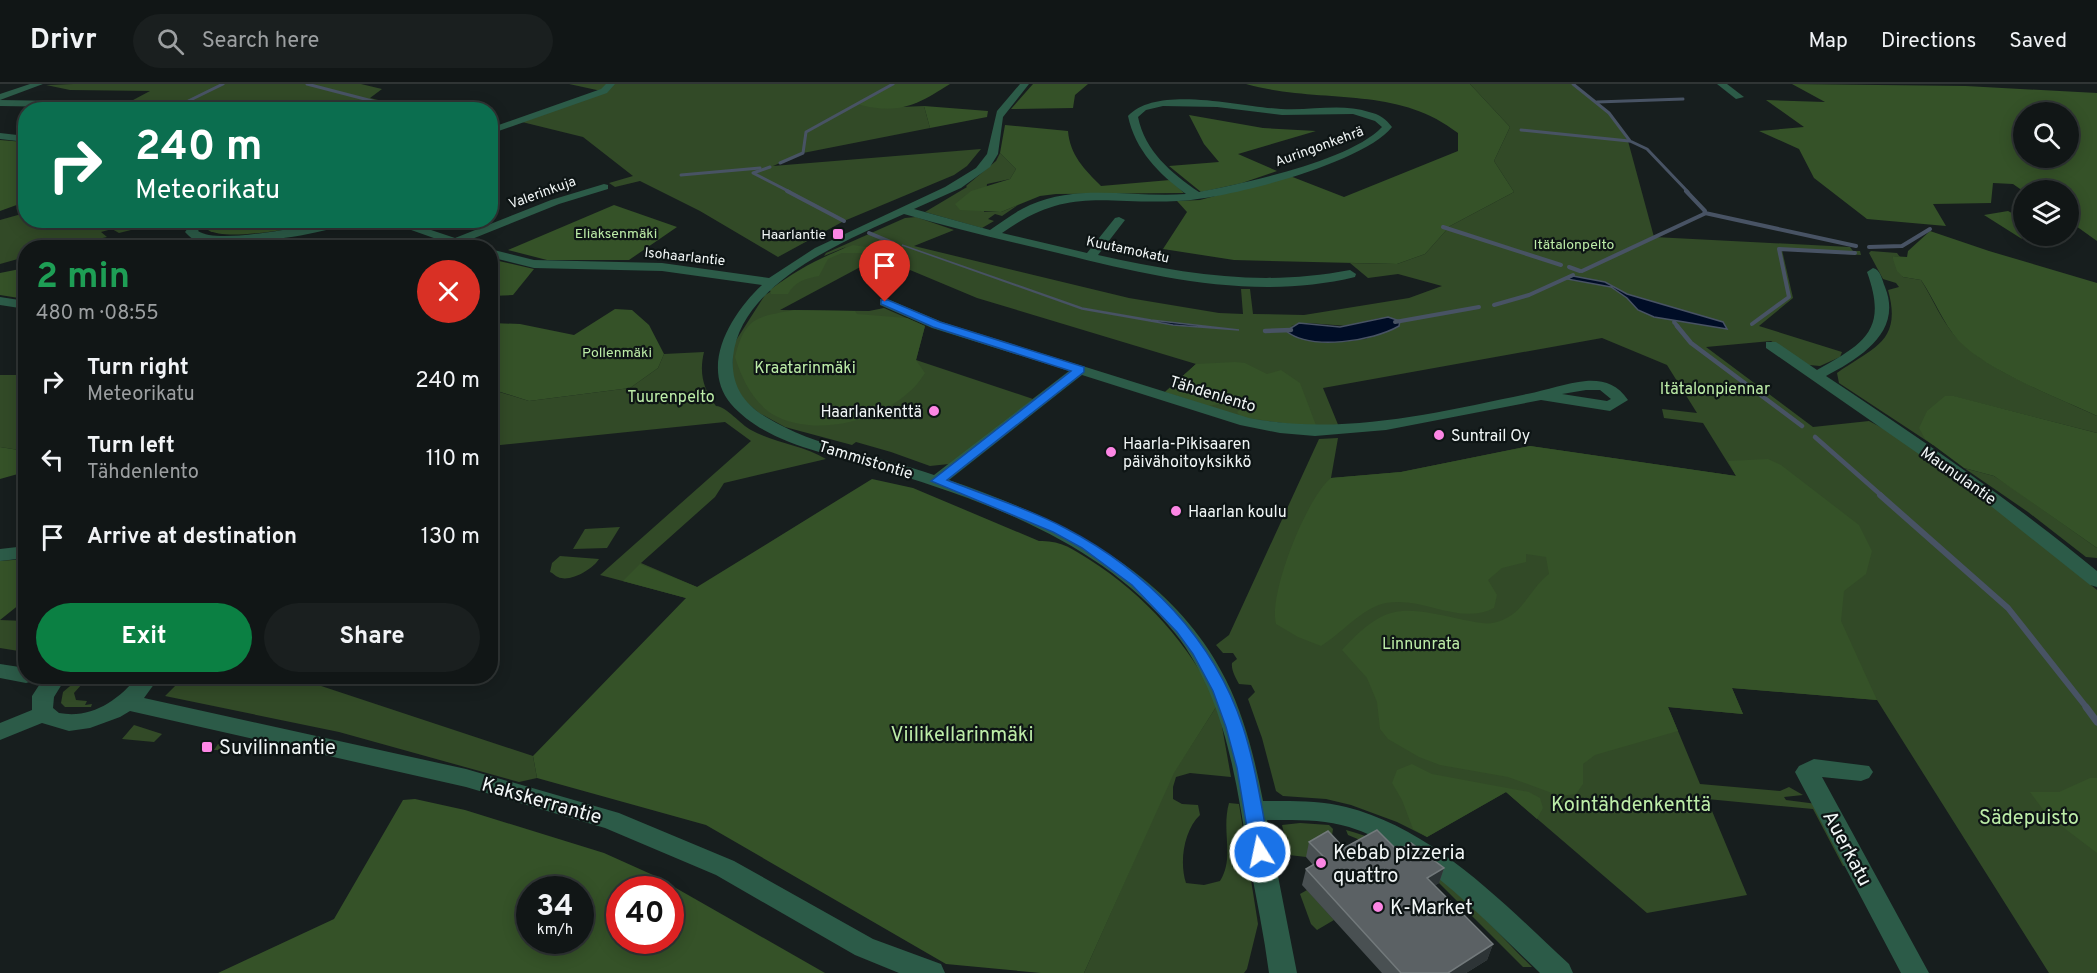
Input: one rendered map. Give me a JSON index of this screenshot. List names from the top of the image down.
{
  "streets": {
    "street": [
      "Auringonkehrä",
      "Valerinkuja",
      "Kuutamokatu",
      "Isohaarlantie",
      "Tähdenlento",
      "Tammistontie",
      "Maunulantie",
      "Kakskerrantie",
      "Auerkatu"
    ]
  },
  "crossings": [
    ["Auringonkehrä", "Kuutamokatu"],
    ["Kuutamokatu", "Tammistontie"],
    ["Isohaarlantie", "Tammistontie"]
  ],
  "parks": [
    "Eliaksenmäki",
    "Itätalonpelto",
    "Pollenmäki",
    "Kraatarinmäki",
    "Itätalonpiennar",
    "Tuurenpelto",
    "Linnunrata",
    "Viilikellarinmäki",
    "Kointähdenkenttä",
    "Sädepuisto"
  ],
  "places": {
    "transit": ["Haarlantie", "Suvilinnantie"],
    "other": [
      "Haarlankenttä",
      "Suntrail Oy",
      "Haarla-Pikisaaren päivähoitoyksikkö",
      "Haarlan koulu",
      "Kebab pizzeria quattro",
      "K-Market"
    ]
  },
  "page": {
    "header": "Drivr",
    "search": "Search here",
    "nav": ["Map", "Directions", "Saved"],
    "turn": ["240 m", "Meteorikatu"],
    "heading": ["2 min", "480 m · 08:55"],
    "list": [
      {
        "name": "Turn right",
        "note": "Meteorikatu",
        "value": "240 m"
      },
      {
        "name": "Turn left",
        "note": "Tähdenlento",
        "value": "110 m"
      },
      {
        "name": "Arrive at destination",
        "value": "130 m"
      }
    ],
    "buttons": ["Exit", "Share"],
    "speed": "34 km/h",
    "limit": "40"
  }
}
